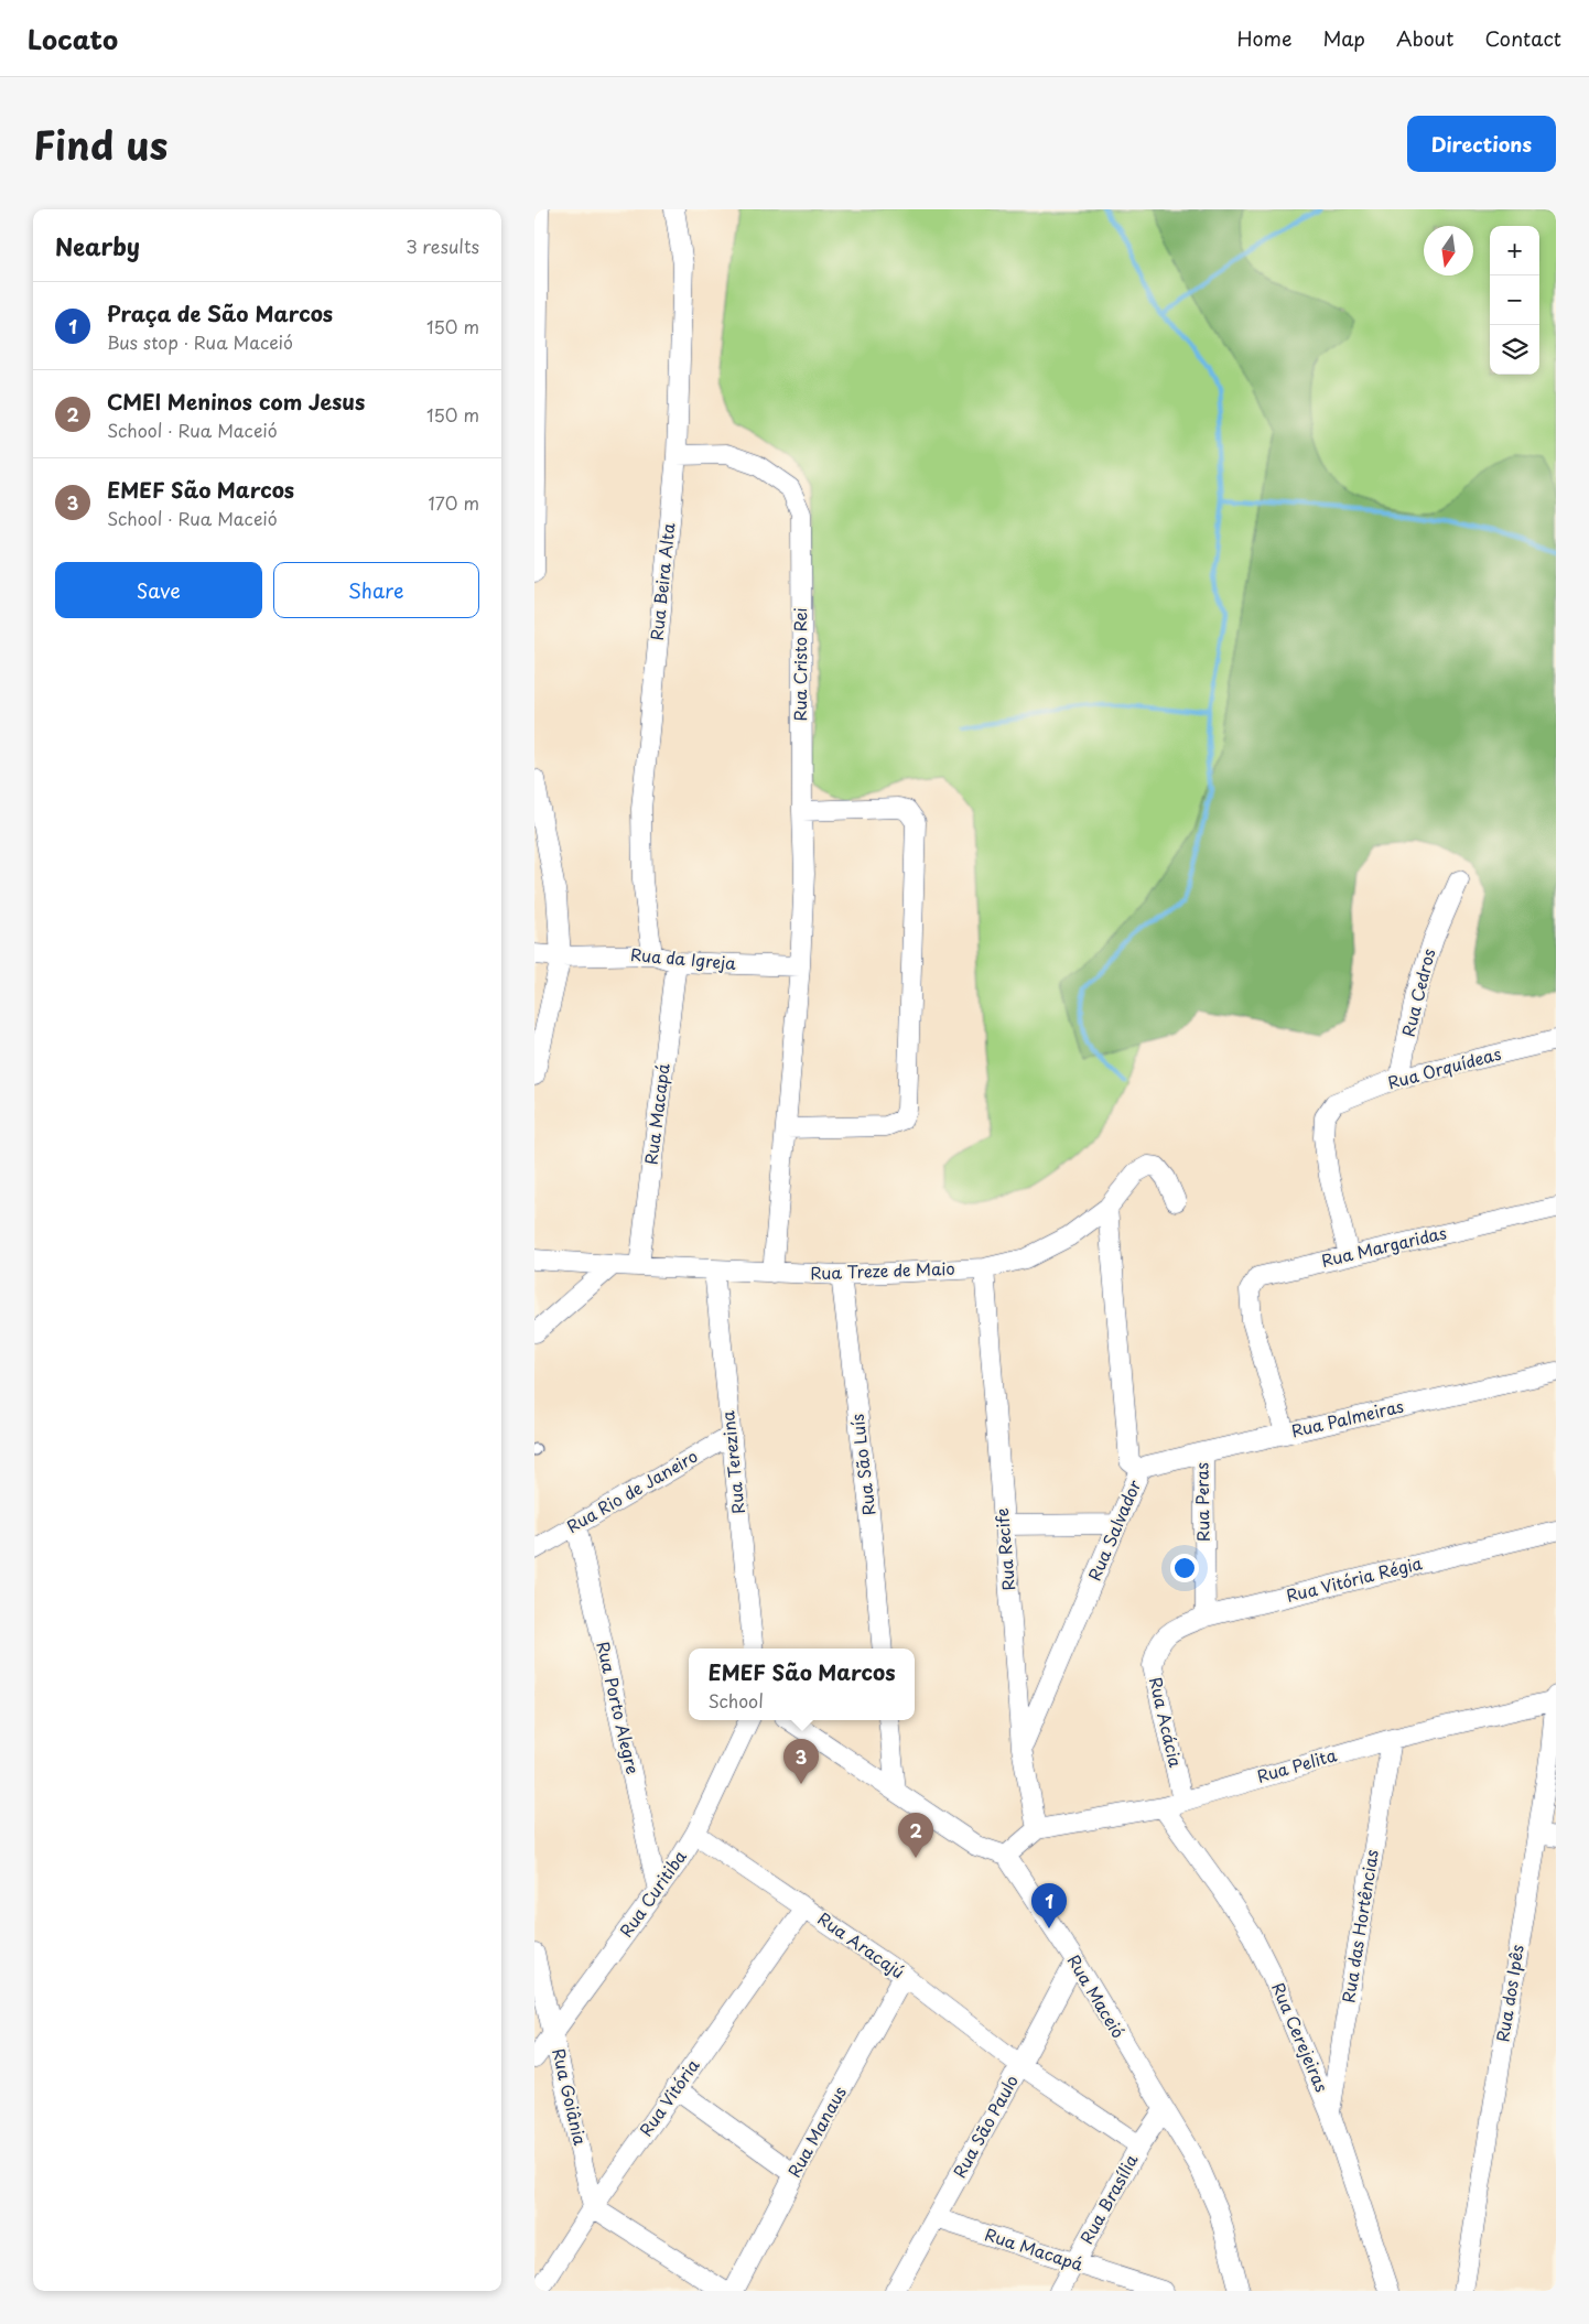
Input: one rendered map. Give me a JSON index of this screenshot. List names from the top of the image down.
{
  "streets": {
    "street": [
      "Rua Beira Alta",
      "Rua Cristo Rei",
      "Rua da Igreja",
      "Rua Cedros",
      "Rua Orquídeas",
      "Rua Macapá",
      "Rua Margaridas",
      "Rua Treze de Maio",
      "Rua Palmeiras",
      "Rua Terezina",
      "Rua São Luís",
      "Rua Rio de Janeiro",
      "Rua Peras",
      "Rua Salvador",
      "Rua Recife",
      "Rua Vitória Régia",
      "Rua Porto Alegre",
      "Rua Acácia",
      "Rua Pelita",
      "Rua Curitiba",
      "Rua das Hortências",
      "Rua Aracajú",
      "Rua dos Ipês",
      "Rua Maceió",
      "Rua Cerejeiras",
      "Rua Goiânia",
      "Rua Vitória",
      "Rua São Paulo",
      "Rua Manaus",
      "Rua Brasília"
    ]
  },
  "crossings": [
    ["Rua Beira Alta", "Rua Cristo Rei"],
    ["Rua Beira Alta", "Rua da Igreja"],
    ["Rua Cristo Rei", "Rua da Igreja"],
    ["Rua Cristo Rei", "Rua Treze de Maio"],
    ["Rua da Igreja", "Rua Macapá"],
    ["Rua Cedros", "Rua Orquídeas"],
    ["Rua Orquídeas", "Rua Margaridas"],
    ["Rua Macapá", "Rua Treze de Maio"],
    ["Rua Macapá", "Rua São Paulo"],
    ["Rua Macapá", "Rua Brasília"],
    ["Rua Margaridas", "Rua Palmeiras"],
    ["Rua Treze de Maio", "Rua Terezina"],
    ["Rua Treze de Maio", "Rua São Luís"],
    ["Rua Treze de Maio", "Rua Salvador"],
    ["Rua Treze de Maio", "Rua Recife"],
    ["Rua Palmeiras", "Rua Peras"],
    ["Rua Palmeiras", "Rua Salvador"],
    ["Rua Terezina", "Rua Rio de Janeiro"],
    ["Rua Rio de Janeiro", "Rua Porto Alegre"],
    ["Rua Peras", "Rua Vitória Régia"],
    ["Rua Salvador", "Rua Recife"],
    ["Rua Recife", "Rua Pelita"],
    ["Rua Vitória Régia", "Rua Acácia"],
    ["Rua Porto Alegre", "Rua Curitiba"],
    ["Rua Acácia", "Rua Pelita"],
    ["Rua Pelita", "Rua das Hortências"],
    ["Rua Pelita", "Rua dos Ipês"],
    ["Rua Pelita", "Rua Cerejeiras"],
    ["Rua Curitiba", "Rua Aracajú"],
    ["Rua Curitiba", "Rua Goiânia"],
    ["Rua das Hortências", "Rua Cerejeiras"],
    ["Rua Aracajú", "Rua Vitória"],
    ["Rua Aracajú", "Rua São Paulo"],
    ["Rua Aracajú", "Rua Manaus"],
    ["Rua Aracajú", "Rua Brasília"],
    ["Rua Maceió", "Rua São Paulo"],
    ["Rua Maceió", "Rua Brasília"],
    ["Rua Goiânia", "Rua Vitória"]
  ],
  "north": "bottom",
  "page": {
    "header": "Locato",
    "nav": [
      "Home",
      "Map",
      "About",
      "Contact"
    ],
    "title": "Find us",
    "buttons": [
      "Directions",
      ["Save", "Share"]
    ],
    "heading": ["Nearby", "3 results"],
    "map_buttons": ["+", "−"],
    "list": [
      {
        "mark": "1",
        "name": "Praça de São Marcos",
        "note": "Bus stop · Rua Maceió",
        "value": "150 m"
      },
      {
        "mark": "2",
        "name": "CMEI Meninos com Jesus",
        "note": "School · Rua Maceió",
        "value": "150 m"
      },
      {
        "mark": "3",
        "name": "EMEF São Marcos",
        "note": "School · Rua Maceió",
        "value": "170 m"
      }
    ],
    "popup": ["EMEF São Marcos", "School"],
    "pins": ["3", "2", "1"]
  }
}
